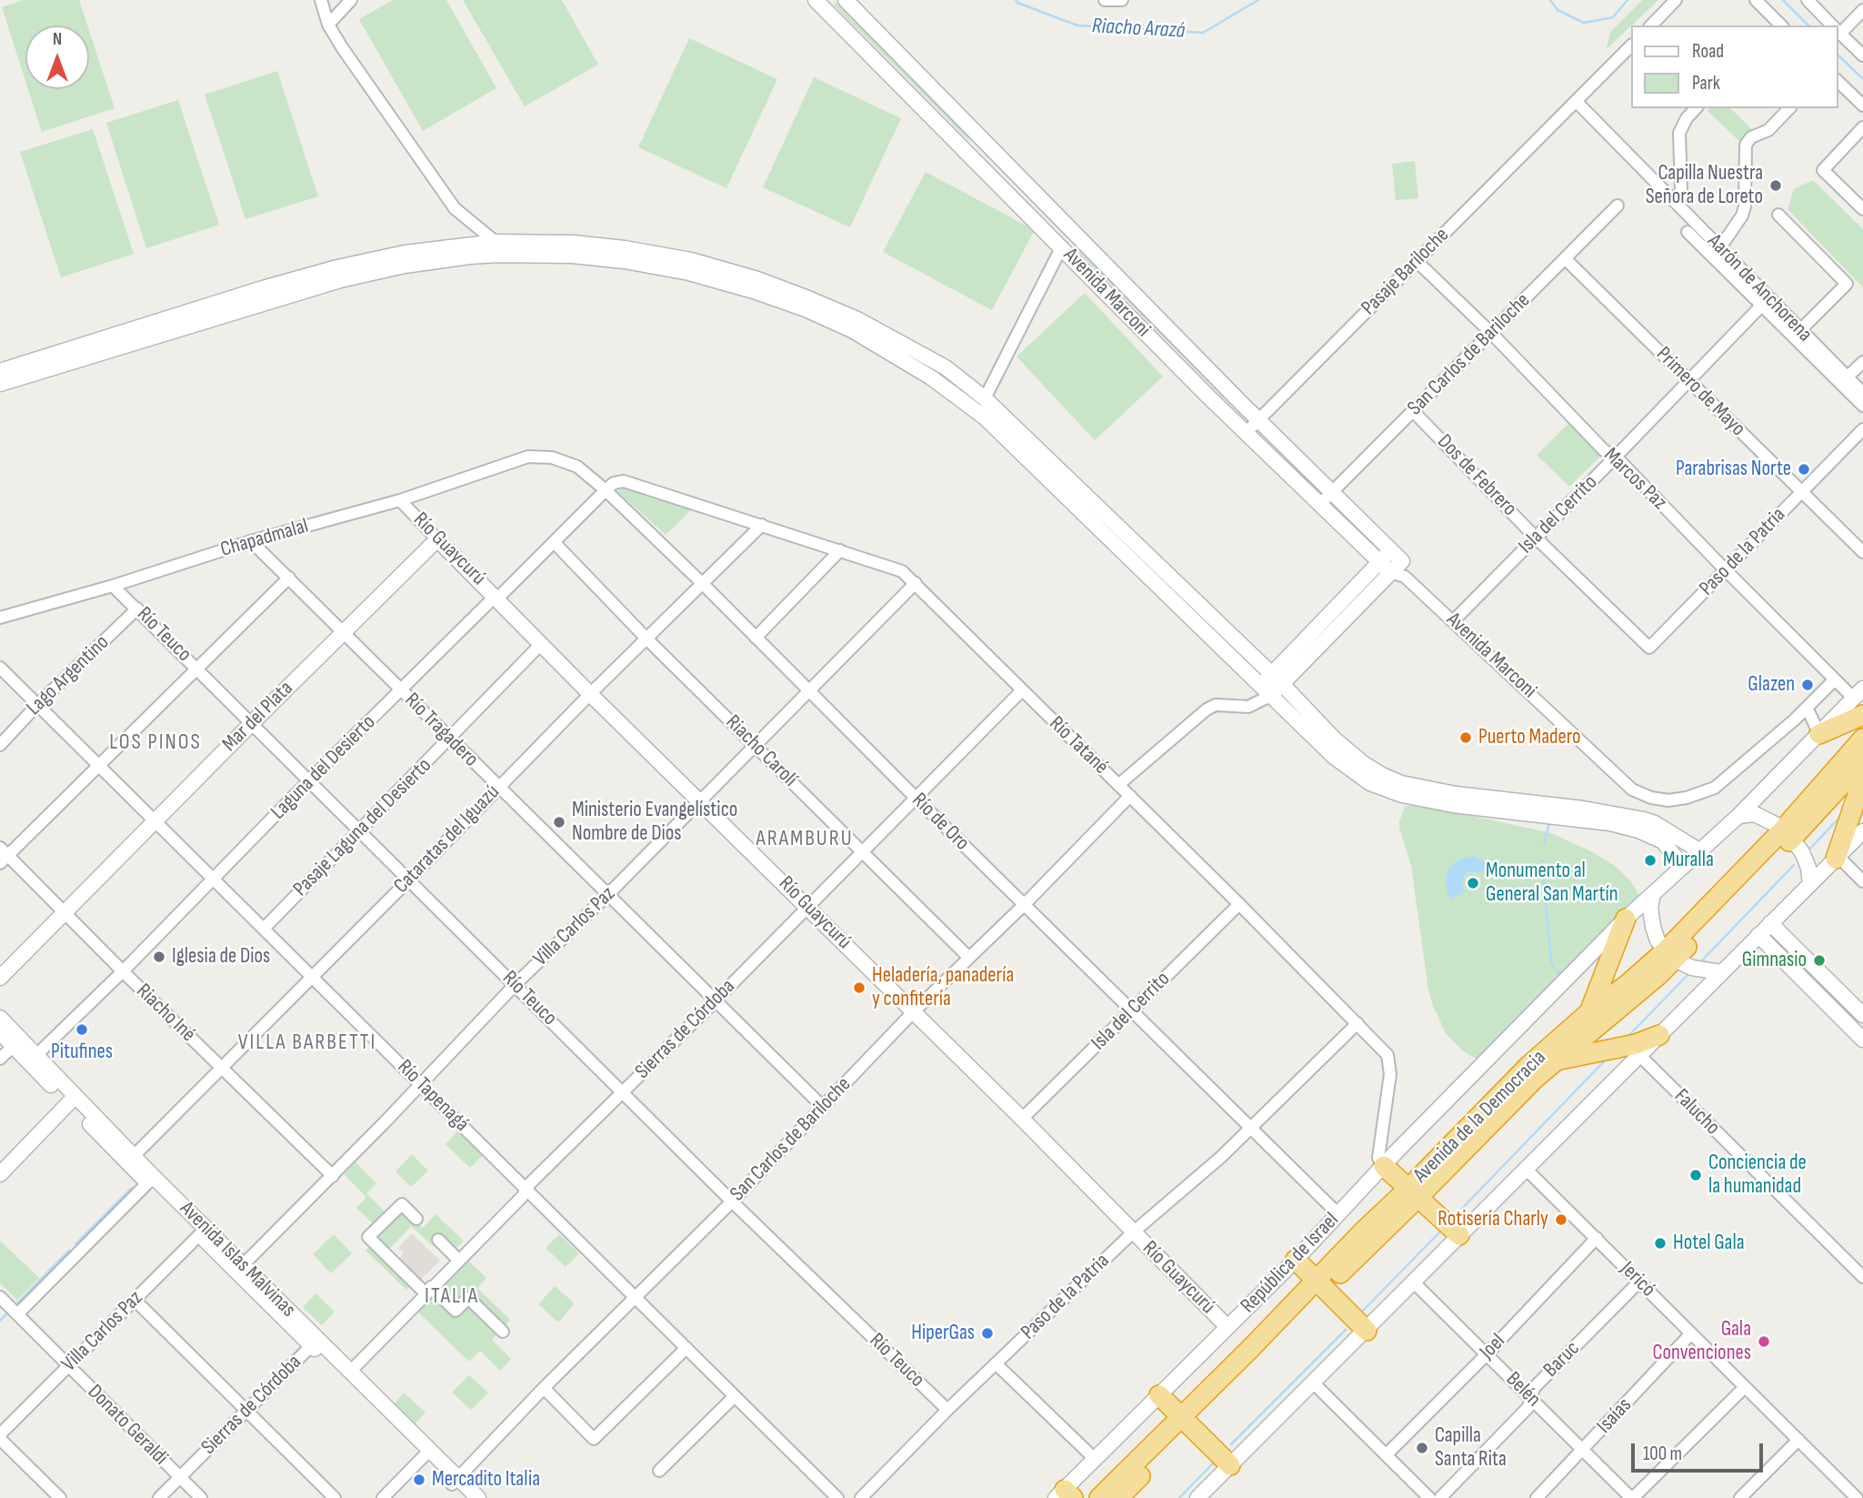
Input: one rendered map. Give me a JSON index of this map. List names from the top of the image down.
{
  "streets": {
    "highway": ["Avenida de la Democracia"],
    "street": [
      "Pasaje Bariloche",
      "Aarón de Anchorena",
      "Avenida Marconi",
      "San Carlos de Bariloche",
      "Primero de Mayo",
      "Dos de Febrero",
      "Marcos Paz",
      "Isla del Cerrito",
      "Chapadmalal",
      "Río Guaycurú",
      "Paso de la Patria",
      "Río Teuco",
      "Lago Argentino",
      "Mar del Plata",
      "Río Tragadero",
      "Río Tatané",
      "Riacho Carolí",
      "Laguna del Desierto",
      "Río de Oro",
      "Pasaje Laguna del Desierto",
      "Cataratas del Iguazú",
      "Villa Carlos Paz",
      "Riacho Iné",
      "Sierras de Córdoba",
      "Río Tapenagá",
      "Falucho",
      "Avenida Islas Malvinas",
      "República de Israel",
      "Jericó",
      "Joel",
      "Baruc",
      "Belén",
      "Isaías",
      "Donato Geraldi"
    ]
  },
  "crossings": [
    ["Pasaje Bariloche", "Aarón de Anchorena"],
    ["Pasaje Bariloche", "Avenida Marconi"],
    ["Pasaje Bariloche", "Marcos Paz"],
    ["Aarón de Anchorena", "Isla del Cerrito"],
    ["Avenida Marconi", "San Carlos de Bariloche"],
    ["Avenida Marconi", "Isla del Cerrito"],
    ["San Carlos de Bariloche", "Primero de Mayo"],
    ["San Carlos de Bariloche", "Dos de Febrero"],
    ["San Carlos de Bariloche", "Marcos Paz"],
    ["San Carlos de Bariloche", "Río Guaycurú"],
    ["San Carlos de Bariloche", "Río Teuco"],
    ["San Carlos de Bariloche", "Río Tragadero"],
    ["San Carlos de Bariloche", "Río Tatané"],
    ["San Carlos de Bariloche", "Riacho Carolí"],
    ["San Carlos de Bariloche", "Río de Oro"],
    ["San Carlos de Bariloche", "Río Tapenagá"],
    ["San Carlos de Bariloche", "Avenida Islas Malvinas"],
    ["Primero de Mayo", "Isla del Cerrito"],
    ["Primero de Mayo", "Paso de la Patria"],
    ["Dos de Febrero", "Isla del Cerrito"],
    ["Dos de Febrero", "Paso de la Patria"],
    ["Marcos Paz", "Isla del Cerrito"],
    ["Marcos Paz", "Paso de la Patria"],
    ["Isla del Cerrito", "Río Guaycurú"],
    ["Isla del Cerrito", "Río Tatané"],
    ["Isla del Cerrito", "Río de Oro"],
    ["Chapadmalal", "Río Guaycurú"],
    ["Chapadmalal", "Río Teuco"],
    ["Chapadmalal", "Río Tragadero"],
    ["Chapadmalal", "Río de Oro"],
    ["Río Guaycurú", "Paso de la Patria"],
    ["Río Guaycurú", "Mar del Plata"],
    ["Río Guaycurú", "Laguna del Desierto"],
    ["Río Guaycurú", "Pasaje Laguna del Desierto"],
    ["Río Guaycurú", "Cataratas del Iguazú"],
    ["Río Guaycurú", "Villa Carlos Paz"],
    ["Río Guaycurú", "Sierras de Córdoba"],
    ["Río Guaycurú", "República de Israel"],
    ["Paso de la Patria", "Río Teuco"],
    ["Paso de la Patria", "Río Tatané"],
    ["Paso de la Patria", "Río de Oro"],
    ["Río Teuco", "Lago Argentino"],
    ["Río Teuco", "Mar del Plata"],
    ["Río Teuco", "Laguna del Desierto"],
    ["Río Teuco", "Pasaje Laguna del Desierto"],
    ["Río Teuco", "Cataratas del Iguazú"],
    ["Río Teuco", "Villa Carlos Paz"],
    ["Río Teuco", "Sierras de Córdoba"],
    ["Lago Argentino", "Río Tapenagá"],
    ["Mar del Plata", "Río Tragadero"],
    ["Mar del Plata", "Riacho Iné"],
    ["Mar del Plata", "Río Tapenagá"],
    ["Río Tragadero", "Laguna del Desierto"],
    ["Río Tragadero", "Pasaje Laguna del Desierto"],
    ["Río Tragadero", "Cataratas del Iguazú"],
    ["Río Tragadero", "Villa Carlos Paz"],
    ["Río Tragadero", "Sierras de Córdoba"],
    ["Río Tatané", "Laguna del Desierto"],
    ["Río Tatané", "Río de Oro"],
    ["Río Tatané", "Cataratas del Iguazú"],
    ["Río Tatané", "Villa Carlos Paz"],
    ["Río Tatané", "Sierras de Córdoba"],
    ["Río Tatané", "República de Israel"],
    ["Riacho Carolí", "Laguna del Desierto"],
    ["Riacho Carolí", "Cataratas del Iguazú"],
    ["Riacho Carolí", "Villa Carlos Paz"],
    ["Riacho Carolí", "Sierras de Córdoba"],
    ["Laguna del Desierto", "Río de Oro"],
    ["Laguna del Desierto", "Riacho Iné"],
    ["Laguna del Desierto", "Río Tapenagá"],
    ["Laguna del Desierto", "Avenida Islas Malvinas"],
    ["Río de Oro", "Cataratas del Iguazú"],
    ["Río de Oro", "Villa Carlos Paz"],
    ["Río de Oro", "Sierras de Córdoba"],
    ["Río de Oro", "República de Israel"],
    ["Pasaje Laguna del Desierto", "Río Tapenagá"],
    ["Cataratas del Iguazú", "Riacho Iné"],
    ["Cataratas del Iguazú", "Río Tapenagá"],
    ["Cataratas del Iguazú", "Avenida Islas Malvinas"],
    ["Villa Carlos Paz", "Riacho Iné"],
    ["Villa Carlos Paz", "Río Tapenagá"],
    ["Villa Carlos Paz", "Avenida Islas Malvinas"],
    ["Villa Carlos Paz", "Donato Geraldi"],
    ["Sierras de Córdoba", "Río Tapenagá"],
    ["Sierras de Córdoba", "Avenida Islas Malvinas"],
    ["Sierras de Córdoba", "Donato Geraldi"],
    ["Avenida de la Democracia", "República de Israel"],
    ["Jericó", "Joel"],
    ["Jericó", "Baruc"],
    ["Jericó", "Isaías"],
    ["Joel", "Belén"],
    ["Baruc", "Belén"],
    ["Belén", "Isaías"]
  ],
  "districts": [
    "LOS PINOS",
    "ARAMBURU",
    "VILLA BARBETTI",
    "ITALIA"
  ],
  "water": ["Riacho Arazá"],
  "places": [
    "Capilla Nuestra Señora de Loreto",
    "Parabrisas Norte",
    "Glazen",
    "Puerto Madero",
    "Ministerio Evangelístico Nombre de Dios",
    "Muralla",
    "Monumento al General San Martín",
    "Iglesia de Dios",
    "Gimnasio",
    "Heladería, panadería y confitería",
    "Pitufines",
    "Conciencia de la humanidad",
    "Rotisería Charly",
    "Hotel Gala",
    "HiperGas",
    "Gala Convenciones",
    "Capilla Santa Rita",
    "Mercadito Italia"
  ],
  "legend": ["Road", "Park"],
  "scale_bar": "100 m",
  "north": "top"
}
